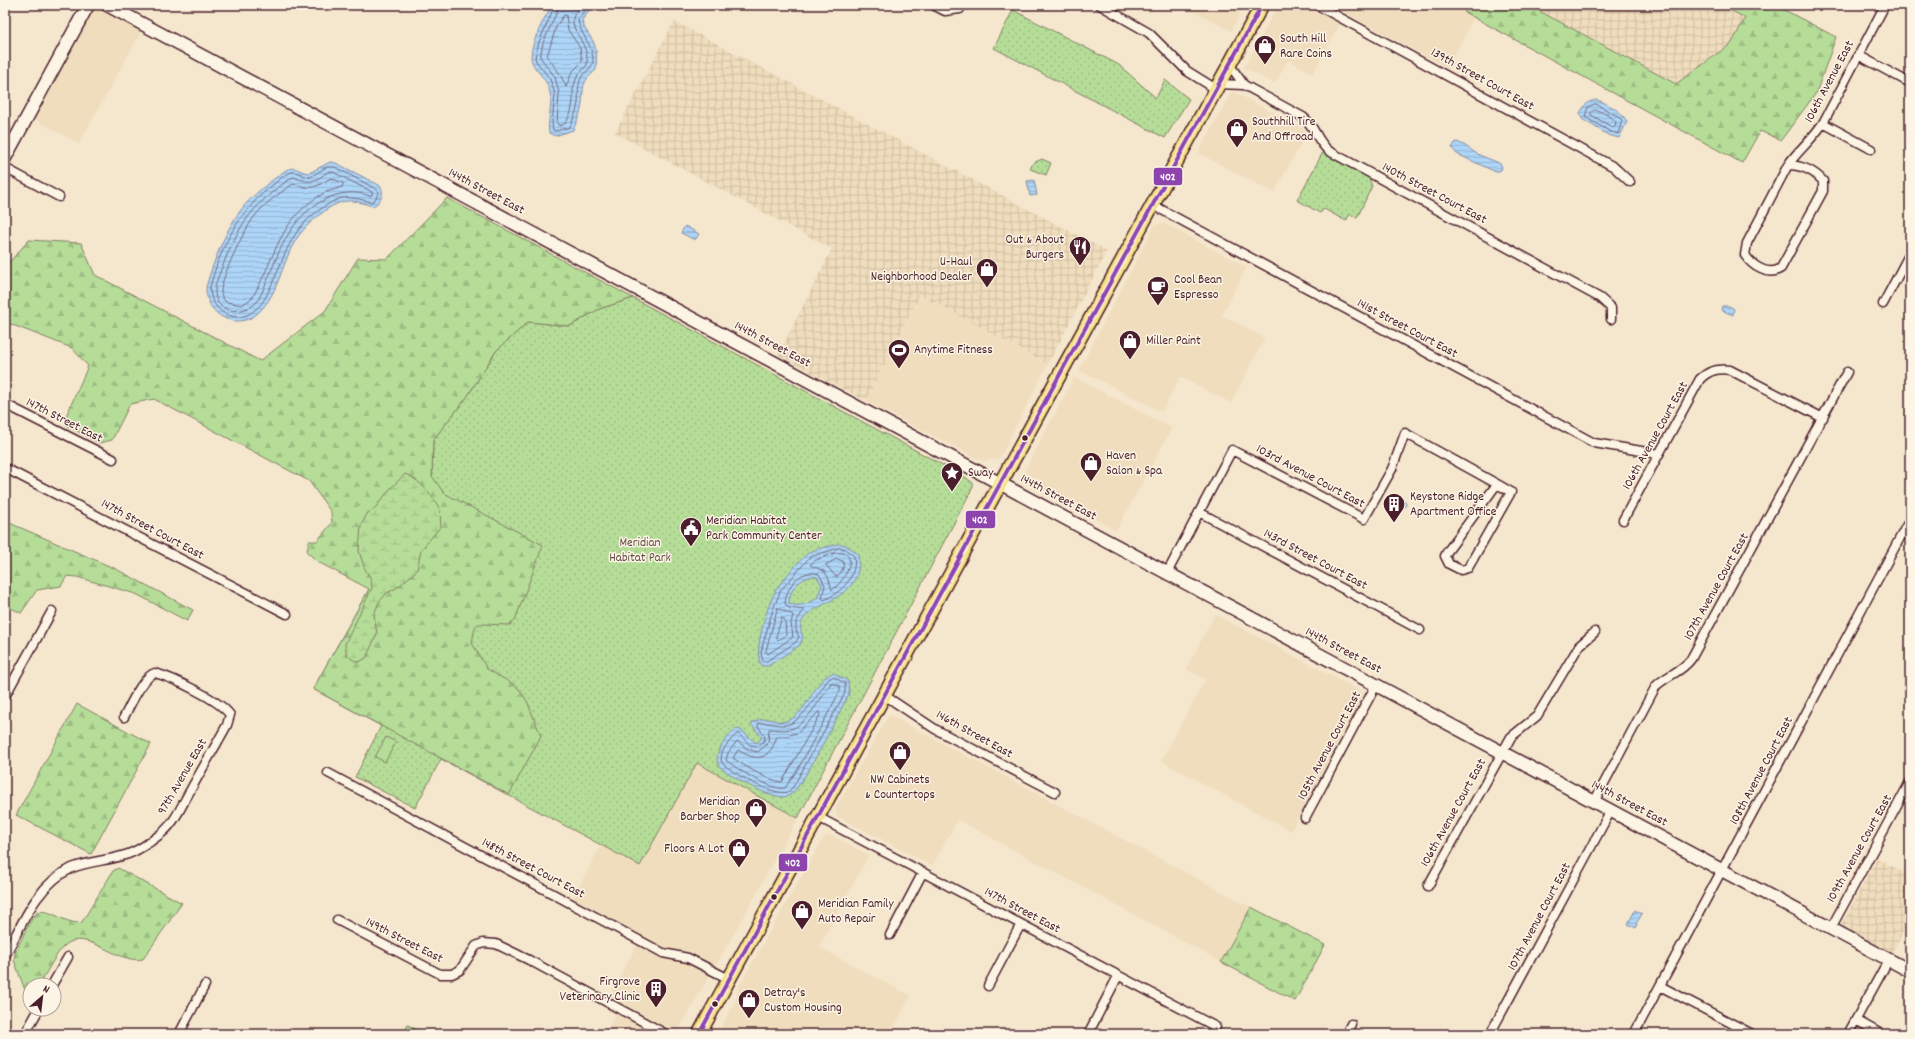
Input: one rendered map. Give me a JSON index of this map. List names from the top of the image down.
{
  "streets": {
    "street": [
      "139th Street Court East",
      "106th Avenue East",
      "144th Street East",
      "140th Street Court East",
      "141st Street Court East",
      "147th Street East",
      "106th Avenue Court East",
      "103rd Avenue Court East",
      "147th Street Court East",
      "143rd Street Court East",
      "107th Avenue Court East",
      "146th Street East",
      "105th Avenue Court East",
      "108th Avenue Court East",
      "97th Avenue East",
      "109th Avenue Court East",
      "148th Street Court East",
      "149th Street East"
    ]
  },
  "crossings": [
    ["144th Street East", "106th Avenue Court East"],
    ["144th Street East", "103rd Avenue Court East"],
    ["144th Street East", "107th Avenue Court East"],
    ["144th Street East", "105th Avenue Court East"],
    ["144th Street East", "108th Avenue Court East"],
    ["144th Street East", "109th Avenue Court East"],
    ["141st Street Court East", "106th Avenue Court East"],
    ["106th Avenue Court East", "107th Avenue Court East"],
    ["103rd Avenue Court East", "143rd Street Court East"]
  ],
  "parks": ["Meridian Habitat Park"],
  "places": {
    "shop": [
      "South Hill Rare Coins",
      "Southhill Tire And Offroad",
      "U-Haul Neighborhood Dealer",
      "Miller Paint",
      "Haven Salon & Spa",
      "NW Cabinets & Countertops",
      "Meridian Barber Shop",
      "Floors A Lot",
      "Meridian Family Auto Repair",
      "Detray's Custom Housing"
    ],
    "restaurant": ["Out & About Burgers"],
    "cafe": ["Cool Bean Espresso"],
    "sports": ["Anytime Fitness"],
    "place": ["Sway"],
    "building": ["Keystone Ridge Apartment Office", "Firgrove Veterinary Clinic"],
    "public building": ["Meridian Habitat Park Community Center"]
  },
  "lines": ["transit line 402"],
  "north": "top right"
}
